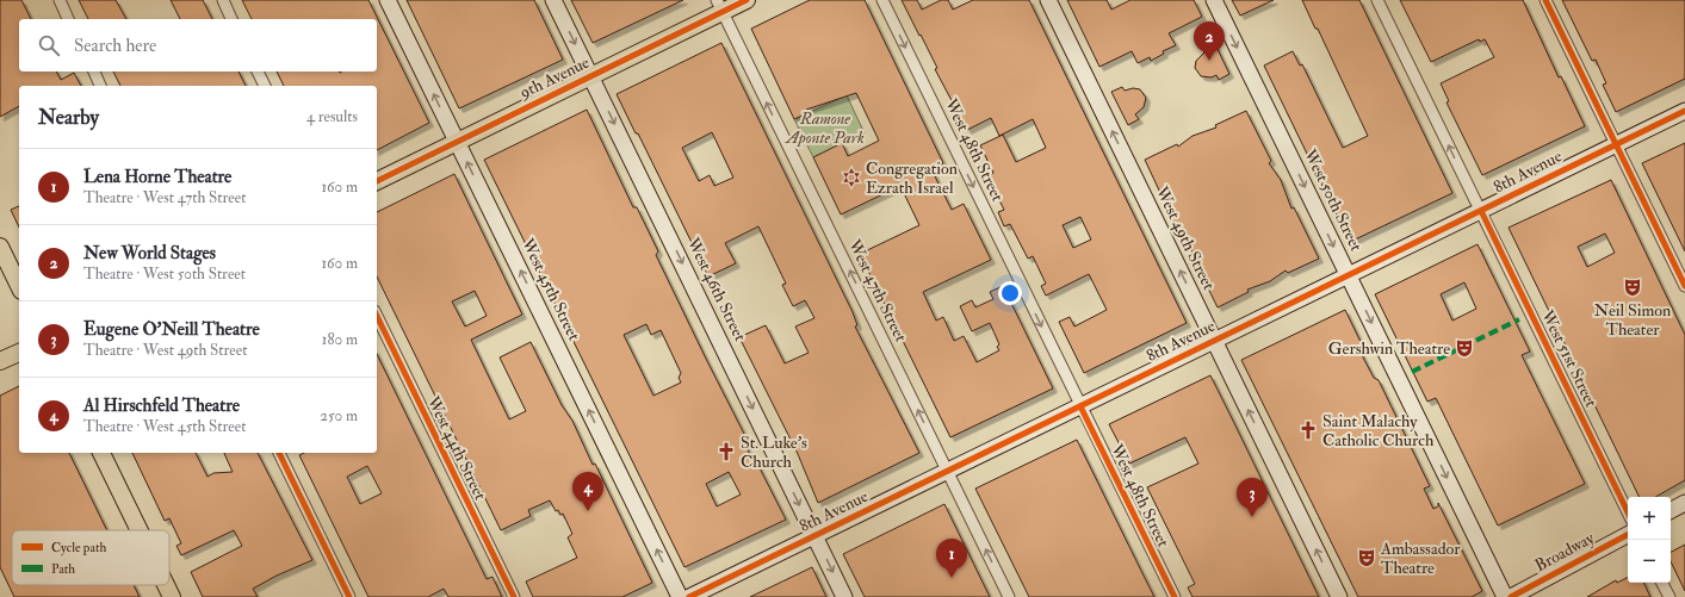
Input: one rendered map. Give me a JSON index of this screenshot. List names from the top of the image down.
{
  "streets": {
    "main road": [
      "9th Avenue",
      "8th Avenue",
      "West 50th Street",
      "West 49th Street",
      "West 45th Street",
      "West 46th Street",
      "Broadway"
    ],
    "street": [
      "West 48th Street",
      "West 47th Street",
      "West 51st Street",
      "West 44th Street"
    ]
  },
  "crossings": [
    ["9th Avenue", "West 45th Street"],
    ["9th Avenue", "West 46th Street"],
    ["9th Avenue", "West 47th Street"],
    ["West 48th Street", "8th Avenue"],
    ["8th Avenue", "West 50th Street"],
    ["8th Avenue", "West 49th Street"],
    ["8th Avenue", "West 46th Street"],
    ["8th Avenue", "West 47th Street"],
    ["8th Avenue", "West 51st Street"]
  ],
  "one_way": [
    "West 48th Street",
    "West 50th Street",
    "West 49th Street",
    "West 45th Street",
    "West 46th Street",
    "West 47th Street",
    "West 51st Street"
  ],
  "parks": ["Ramone Aponte Park"],
  "places": {
    "synagogue": ["Congregation Ezrath Israel"],
    "theatre": ["Neil Simon Theater", "Gershwin Theatre", "Ambassador Theatre"],
    "church": ["Saint Malachy Catholic Church", "St. Luke's Church"]
  },
  "legend": ["Cycle path", "Path"],
  "page": {
    "search": "Search here",
    "pins": [
      "2",
      "4",
      "3",
      "1"
    ],
    "heading": ["Nearby", "4 results"],
    "list": [
      {
        "mark": "1",
        "name": "Lena Horne Theatre",
        "note": "Theatre · West 47th Street",
        "value": "160 m"
      },
      {
        "mark": "2",
        "name": "New World Stages",
        "note": "Theatre · West 50th Street",
        "value": "160 m"
      },
      {
        "mark": "3",
        "name": "Eugene O'Neill Theatre",
        "note": "Theatre · West 49th Street",
        "value": "180 m"
      },
      {
        "mark": "4",
        "name": "Al Hirschfeld Theatre",
        "note": "Theatre · West 45th Street",
        "value": "250 m"
      }
    ],
    "map_buttons": ["+", "−"]
  }
}
